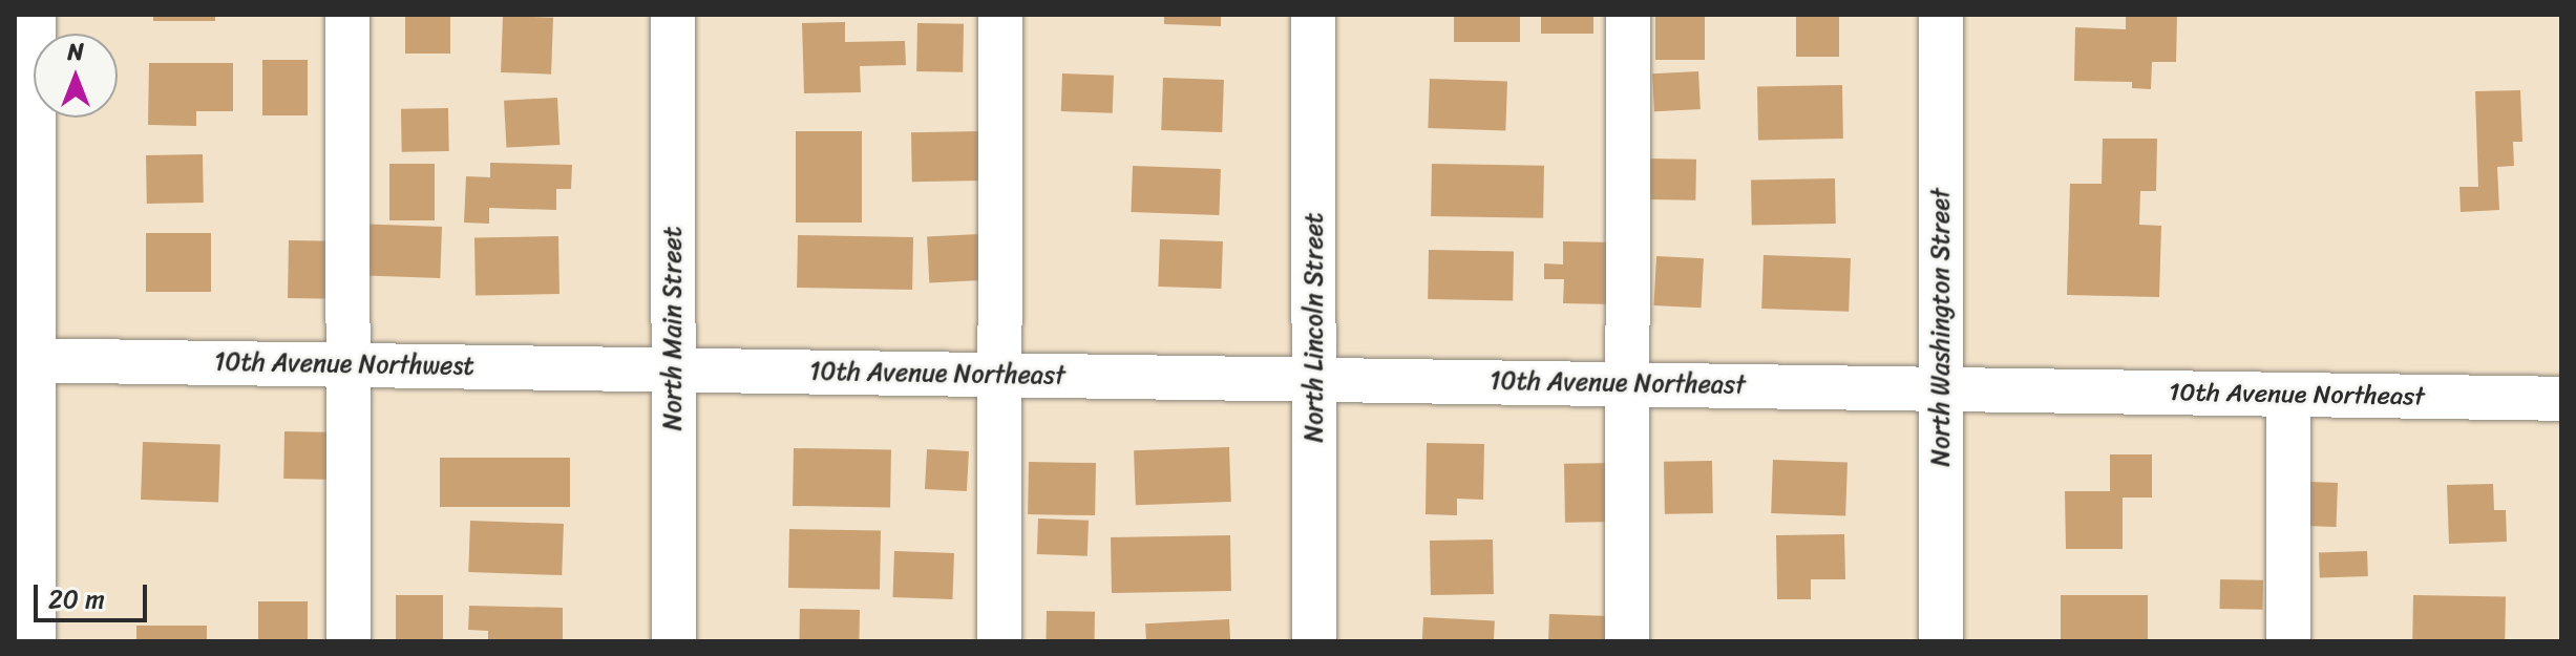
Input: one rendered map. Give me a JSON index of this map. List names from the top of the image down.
{
  "streets": {
    "street": [
      "North Lincoln Street",
      "North Washington Street",
      "North Main Street",
      "10th Avenue Northwest",
      "10th Avenue Northeast"
    ]
  },
  "crossings": [
    ["North Lincoln Street", "10th Avenue Northeast"],
    ["North Washington Street", "10th Avenue Northeast"],
    ["North Main Street", "10th Avenue Northwest"],
    ["North Main Street", "10th Avenue Northeast"],
    ["10th Avenue Northwest", "10th Avenue Northeast"]
  ],
  "scale_bar": "20 m",
  "north": "top"
}
